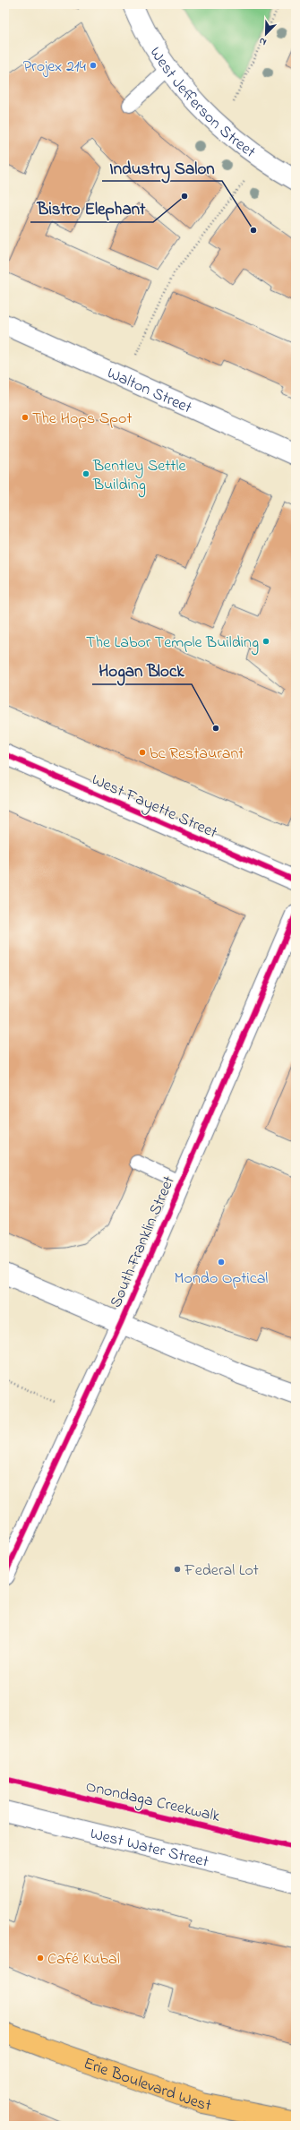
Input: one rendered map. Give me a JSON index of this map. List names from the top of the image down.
{
  "streets": {
    "main road": ["Erie Boulevard West"],
    "street": [
      "West Jefferson Street",
      "Walton Street",
      "West Fayette Street",
      "South Franklin Street",
      "West Water Street"
    ],
    "cycle path": ["Onondaga Creekwalk"]
  },
  "places": [
    "Projex 214",
    "Bistro Elephant",
    "Industry Salon",
    "The Hops Spot",
    "Bentley Settle Building",
    "The Labor Temple Building",
    "Hogan Block",
    "bc Restaurant",
    "Mondo Optical",
    "Federal Lot",
    "Café Kubal"
  ],
  "north": "bottom left"
}
